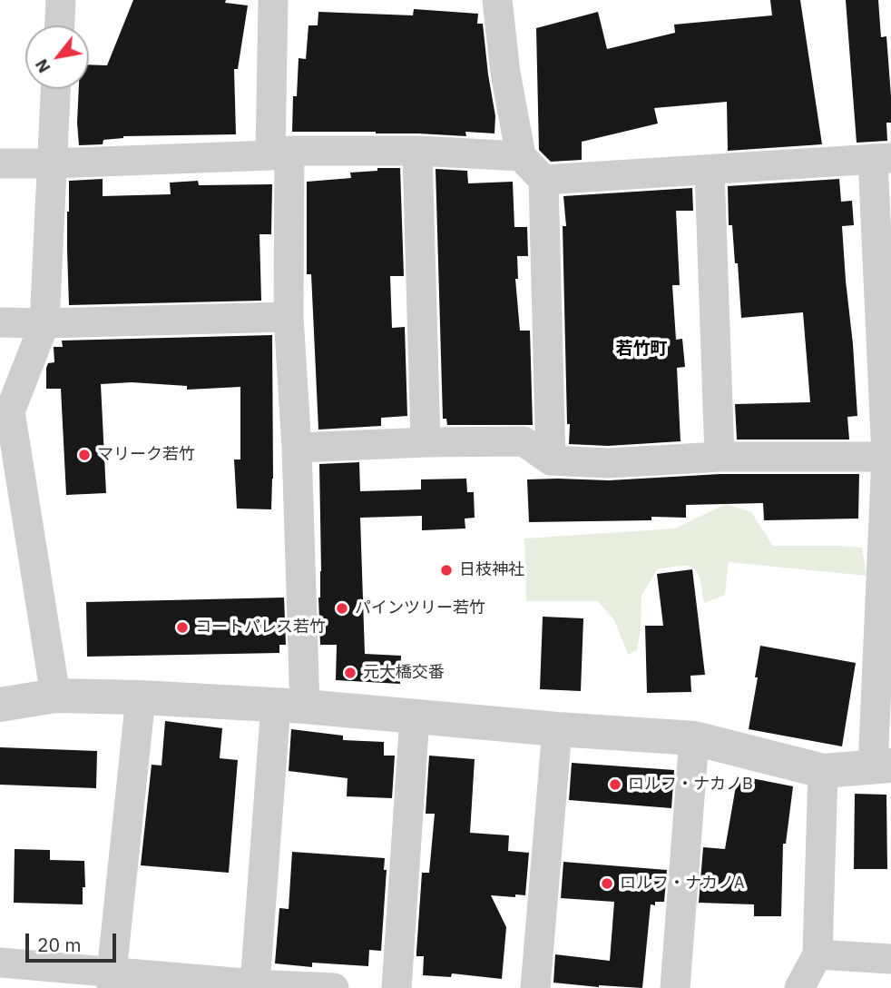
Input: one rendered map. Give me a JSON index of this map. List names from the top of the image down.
{
  "districts": ["若竹町"],
  "places": [
    "マリーク若竹",
    "日枝神社",
    "パインツリー若竹",
    "コートパレス若竹",
    "元大橋交番",
    "ロルフ・ナカノB",
    "ロルフ・ナカノA"
  ],
  "scale_bar": "20 m",
  "north": "bottom left"
}
